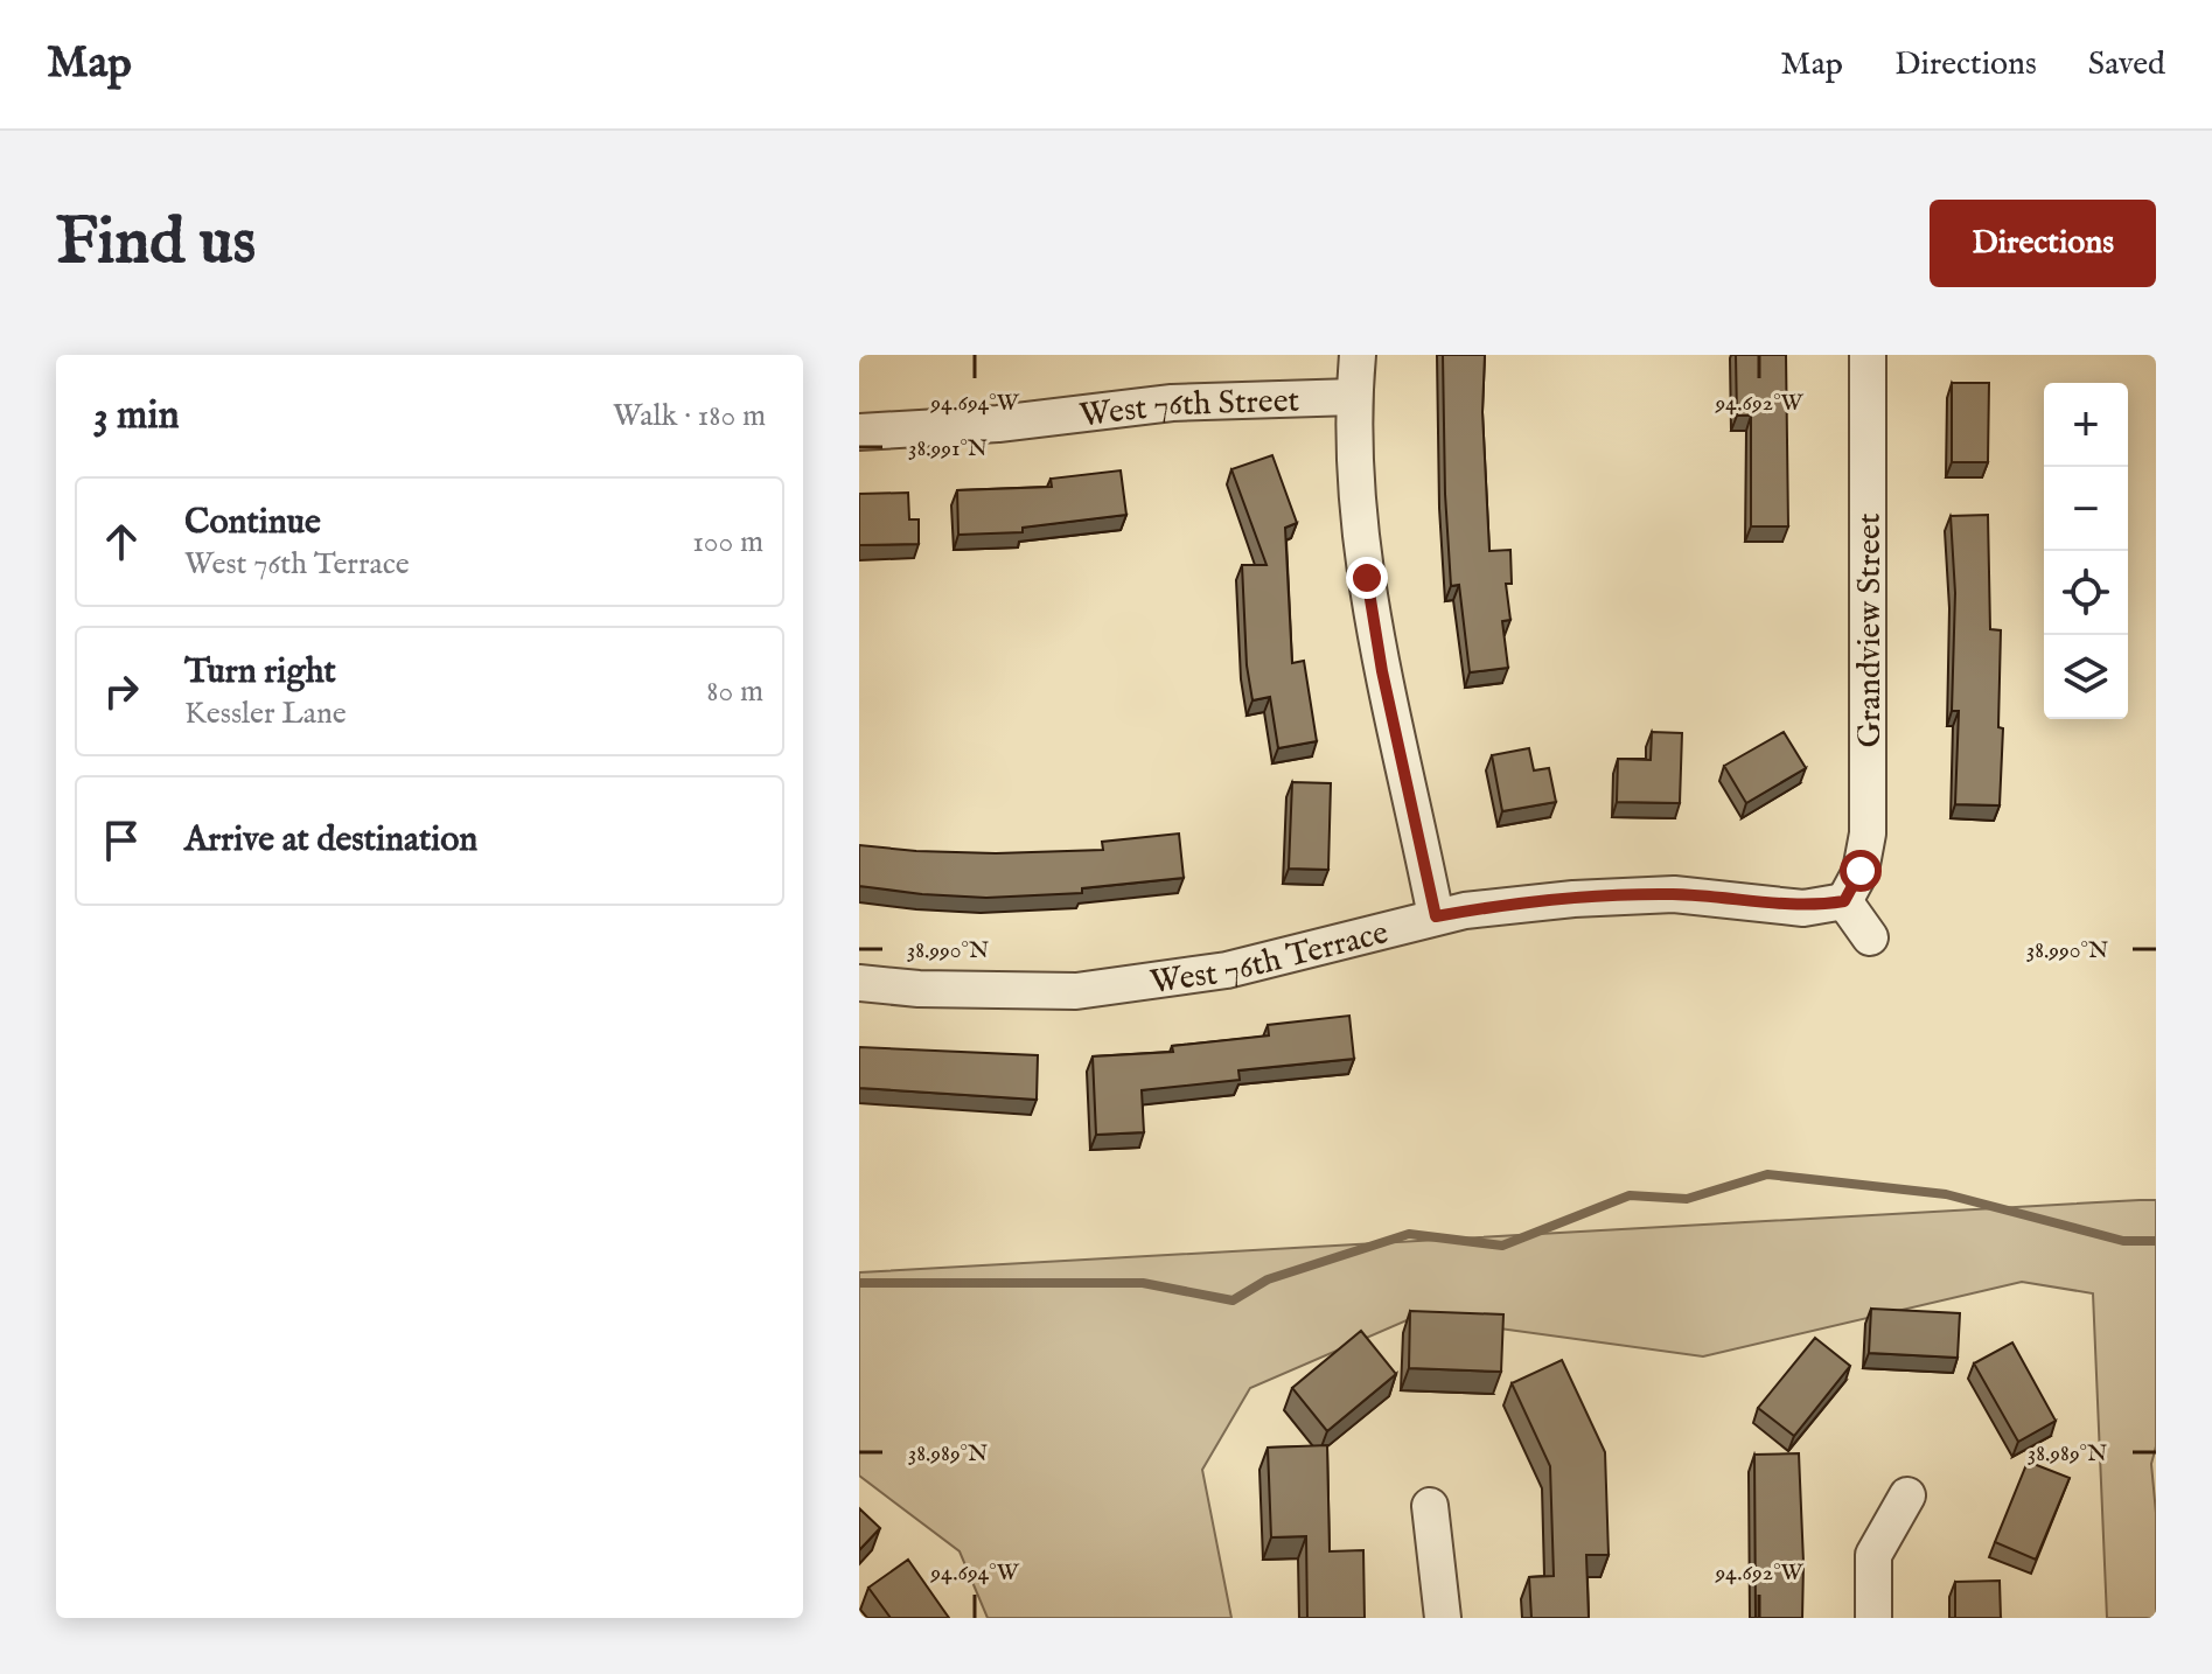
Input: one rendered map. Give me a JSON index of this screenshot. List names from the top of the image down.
{
  "streets": {
    "street": ["West 76th Street", "Grandview Street", "West 76th Terrace"]
  },
  "crossings": [
    ["Grandview Street", "West 76th Terrace"]
  ],
  "page": {
    "header": "Map",
    "nav": ["Map", "Directions", "Saved"],
    "buttons": "Directions",
    "title": "Find us",
    "heading": ["3 min", "Walk · 180 m"],
    "map_buttons": ["+", "−"],
    "list": [
      ["Continue", "West 76th Terrace", "100 m"],
      ["Turn right", "Kessler Lane", "80 m"],
      "Arrive at destination"
    ]
  },
  "coordinates": [
    "94.694°W",
    "94.692°W",
    "38.991°N",
    "38.990°N",
    "38.989°N"
  ]
}
